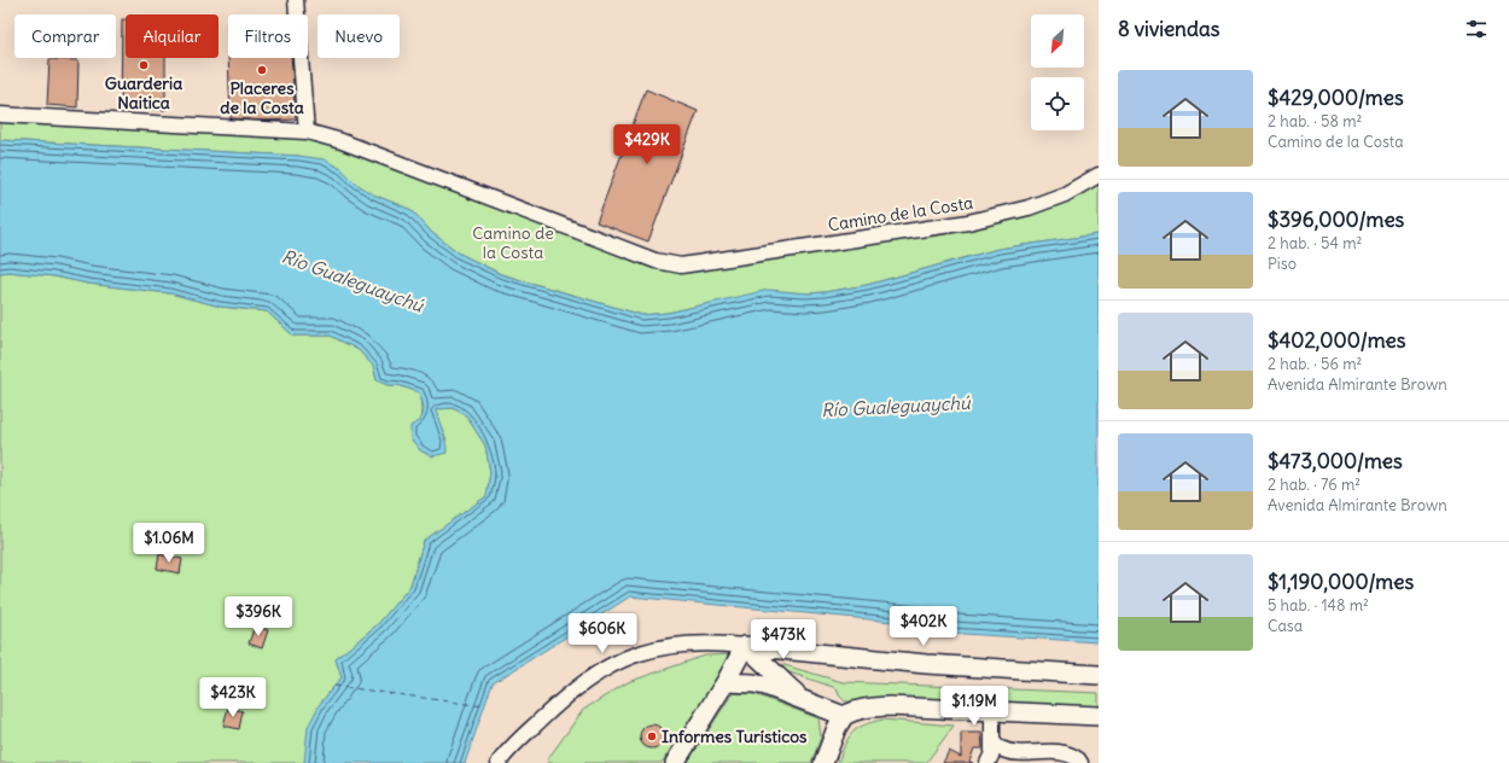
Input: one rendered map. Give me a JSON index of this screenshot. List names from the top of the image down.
{
  "streets": {
    "street": ["Camino de la Costa"]
  },
  "water": ["Río Gualeguaychú"],
  "parks": ["Camino de la Costa"],
  "places": ["Guarderia Naitica", "Placeres de la Costa", "Informes Turísticos"],
  "north": "bottom left",
  "page": {
    "heading": "8 viviendas",
    "chip": [
      "Comprar",
      "Alquilar",
      "Filtros",
      "Nuevo"
    ],
    "list": [
      {
        "name": "$429,000/mes",
        "note": "2 hab. · 58 m² · Camino de la Costa"
      },
      {
        "name": "$396,000/mes",
        "note": "2 hab. · 54 m² · Piso"
      },
      {
        "name": "$402,000/mes",
        "note": "2 hab. · 56 m² · Avenida Almirante Brown"
      },
      {
        "name": "$473,000/mes",
        "note": "2 hab. · 76 m² · Avenida Almirante Brown"
      },
      {
        "name": "$1,190,000/mes",
        "note": "5 hab. · 148 m² · Casa"
      }
    ],
    "price": [
      "$429K",
      "$1.06M",
      "$396K",
      "$402K",
      "$606K",
      "$473K",
      "$423K",
      "$1.19M"
    ]
  }
}
